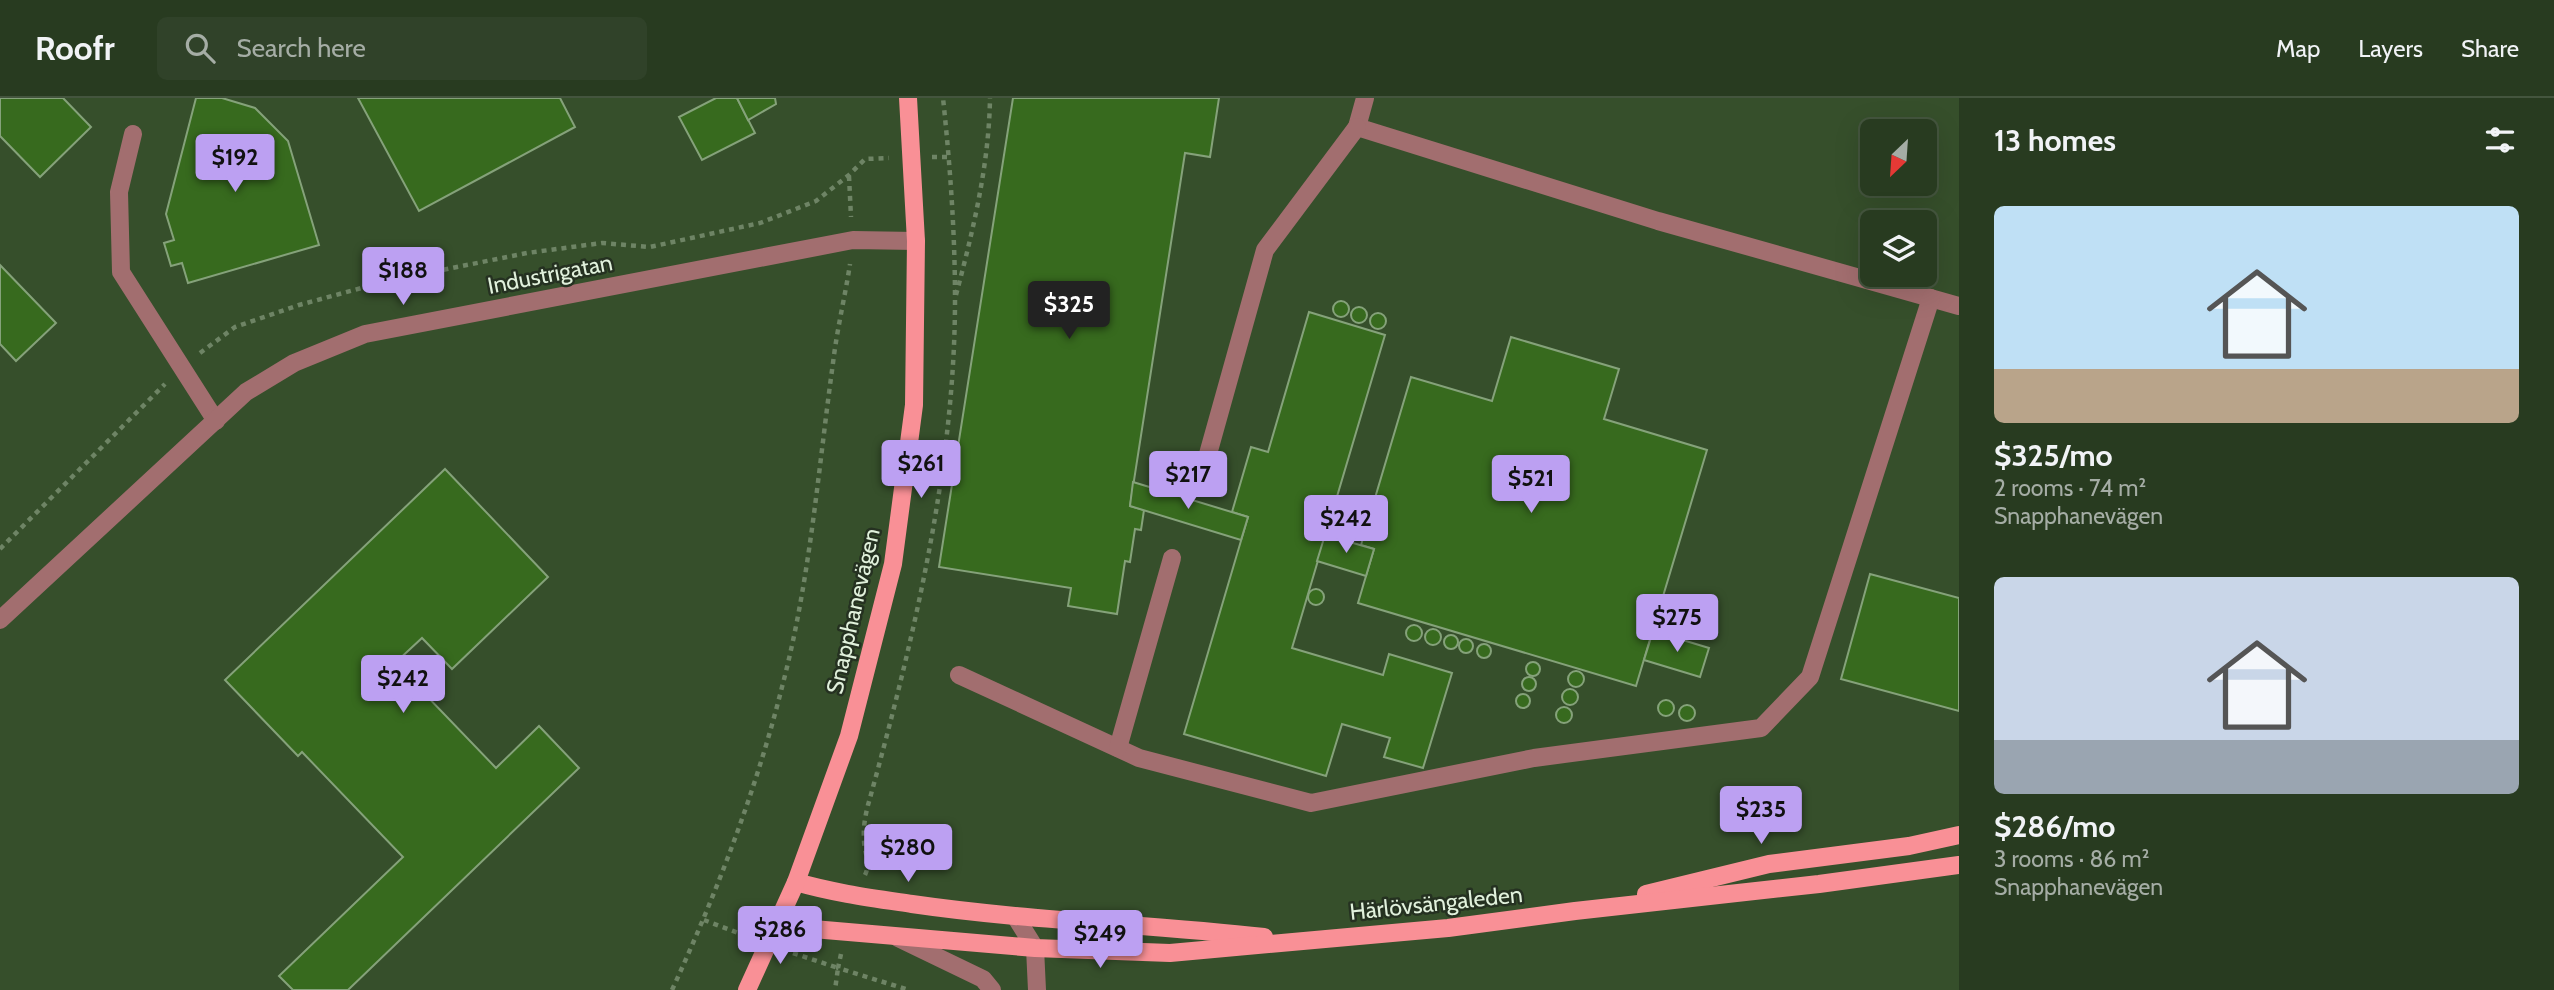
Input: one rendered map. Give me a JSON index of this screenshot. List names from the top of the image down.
{
  "streets": {
    "main road": ["Snapphanevägen", "Härlövsängaleden"],
    "street": ["Industrigatan"]
  },
  "crossings": [
    ["Industrigatan", "Snapphanevägen"],
    ["Snapphanevägen", "Härlövsängaleden"]
  ],
  "north": "bottom left",
  "page": {
    "header": "Roofr",
    "search": "Search here",
    "nav": ["Map", "Layers", "Share"],
    "heading": "13 homes",
    "price": [
      "$192",
      "$188",
      "$325",
      "$261",
      "$217",
      "$521",
      "$242",
      "$275",
      "$242",
      "$235",
      "$280",
      "$286",
      "$249"
    ],
    "list": [
      {
        "name": "$325/mo",
        "note": "2 rooms · 74 m² · Snapphanevägen"
      },
      {
        "name": "$286/mo",
        "note": "3 rooms · 86 m² · Snapphanevägen"
      }
    ]
  }
}
